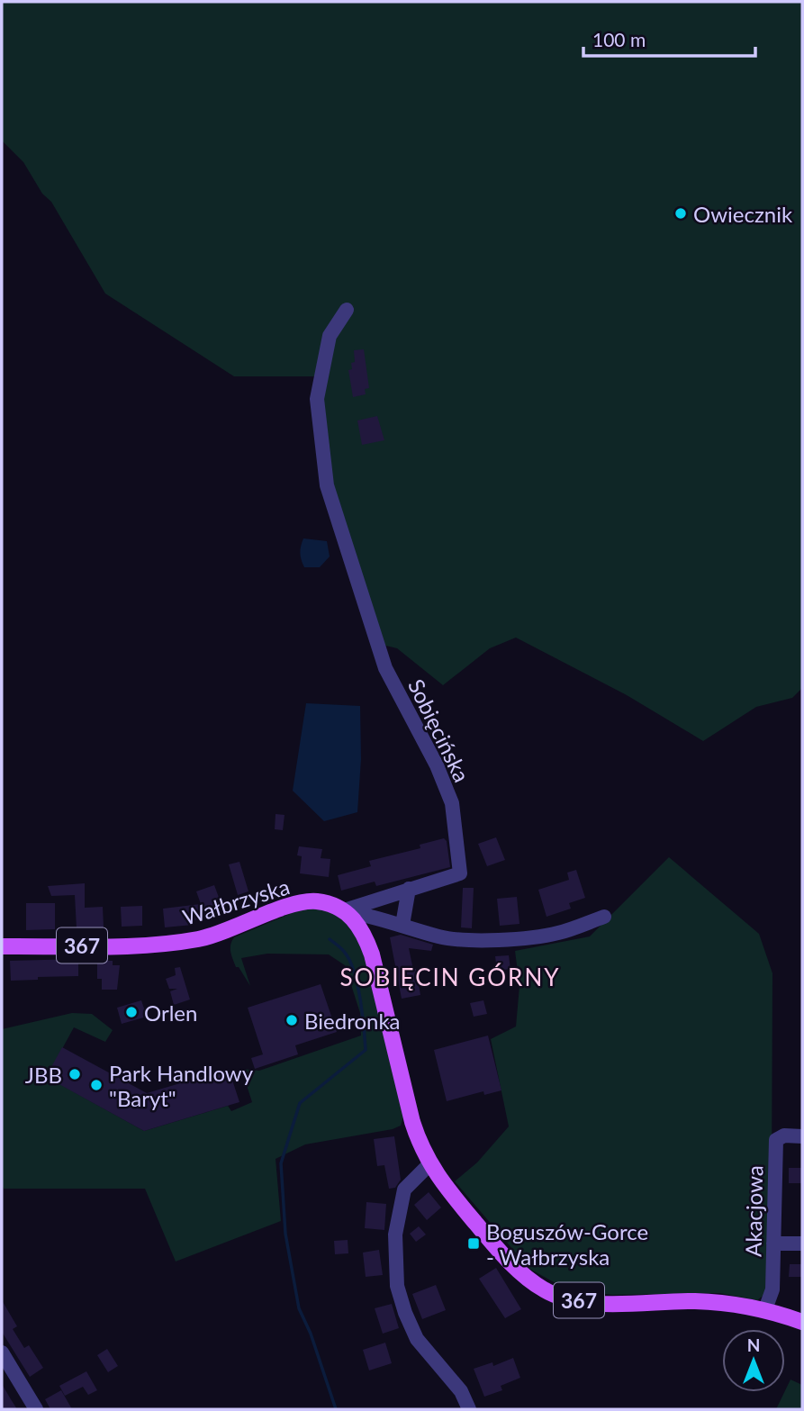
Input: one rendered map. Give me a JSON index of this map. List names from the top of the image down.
{
  "streets": {
    "main road": ["Wałbrzyska", "367"],
    "street": ["Sobięcińska", "Akacjowa"]
  },
  "crossings": [
    ["Sobięcińska", "Wałbrzyska"],
    ["Sobięcińska", "367"],
    ["Wałbrzyska", "367"],
    ["367", "Akacjowa"]
  ],
  "districts": ["SOBIĘCIN GÓRNY"],
  "places": {
    "other": [
      "Owiecznik",
      "Orlen",
      "Biedronka",
      "JBB",
      "Park Handlowy \"Baryt\""
    ],
    "transit": ["Boguszów-Gorce - Wałbrzyska"]
  },
  "scale_bar": "100 m",
  "north": "top"
}
